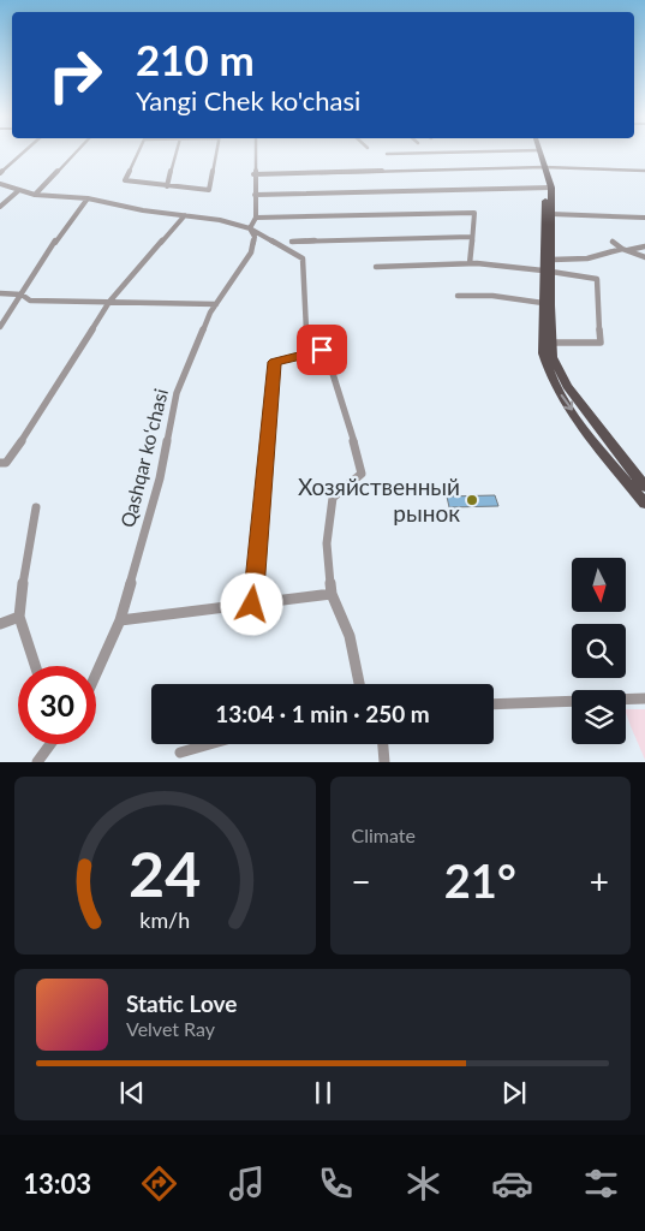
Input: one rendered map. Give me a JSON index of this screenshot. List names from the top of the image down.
{
  "streets": {
    "street": ["Qashqar koʻchasi"]
  },
  "places": ["Хозяйственный рынок"],
  "north": "bottom",
  "page": {
    "turn": ["210 m", "Yangi Chek ko'chasi"],
    "limit": "30",
    "trip": "13:04 · 1 min · 250 m",
    "tile": "Climate",
    "heat": ["−", "21°", "+"],
    "song": ["Static Love", "Velvet Ray"],
    "tabs": "13:03",
    "gauge": ["24", "km/h"]
  }
}
